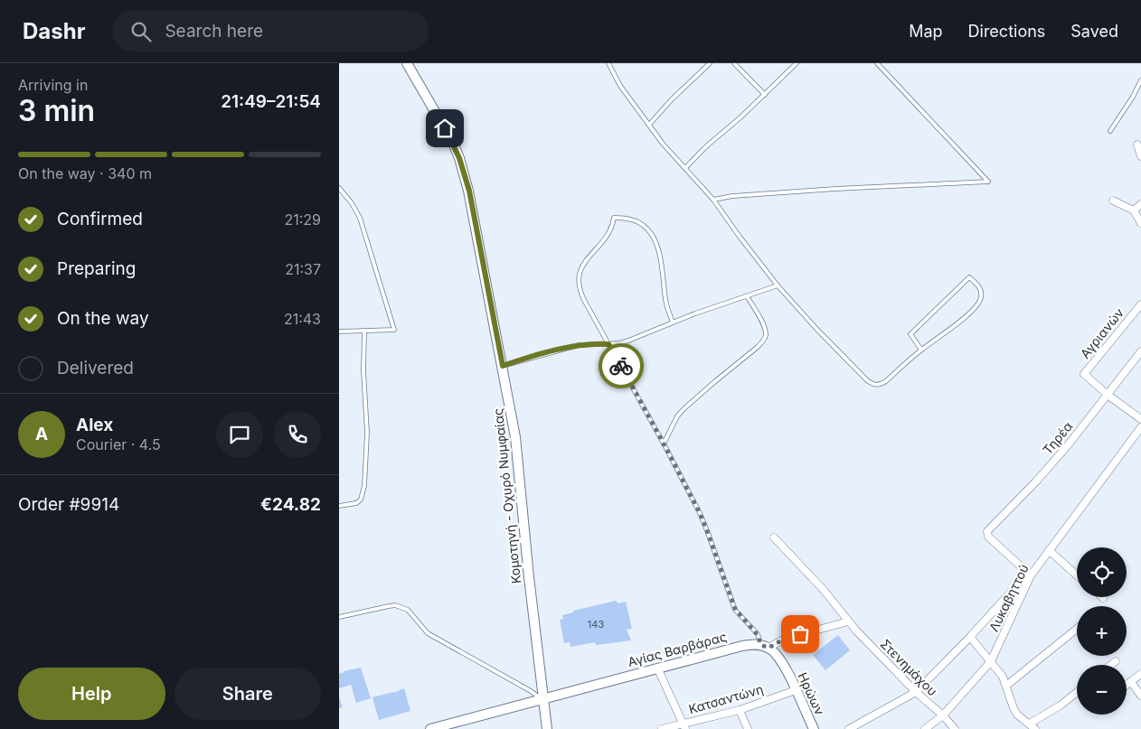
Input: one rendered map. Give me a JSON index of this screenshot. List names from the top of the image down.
{
  "streets": {
    "main road": ["Κομοτηνή - Οχυρό Νυμφαίας", "Αγίας Βαρβάρας", "Ηρώων"],
    "street": [
      "Αγριανών",
      "Τηρέα",
      "Λυκαβηττού",
      "Στενημάχου",
      "Κατσαντώνη"
    ]
  },
  "crossings": [
    ["Αγριανών", "Τηρέα"],
    ["Τηρέα", "Λυκαβηττού"],
    ["Κομοτηνή - Οχυρό Νυμφαίας", "Αγίας Βαρβάρας"],
    ["Λυκαβηττού", "Στενημάχου"],
    ["Αγίας Βαρβάρας", "Στενημάχου"],
    ["Αγίας Βαρβάρας", "Ηρώων"],
    ["Ηρώων", "Κατσαντώνη"]
  ],
  "house_numbers": ["143"],
  "page": {
    "header": "Dashr",
    "search": "Search here",
    "nav": ["Map", "Directions", "Saved"],
    "heading": ["3 min", "Arriving in", "21:49–21:54"],
    "panel": [
      "Alex",
      "Courier · 4.5",
      "Order #9914",
      "€24.82"
    ],
    "bar": "On the way · 340 m",
    "list": [
      ["Confirmed", "21:29"],
      ["Preparing", "21:37"],
      ["On the way", "21:43"],
      "Delivered"
    ],
    "round": "A",
    "map_buttons": ["+", "−"],
    "buttons": ["Help", "Share"]
  }
}
